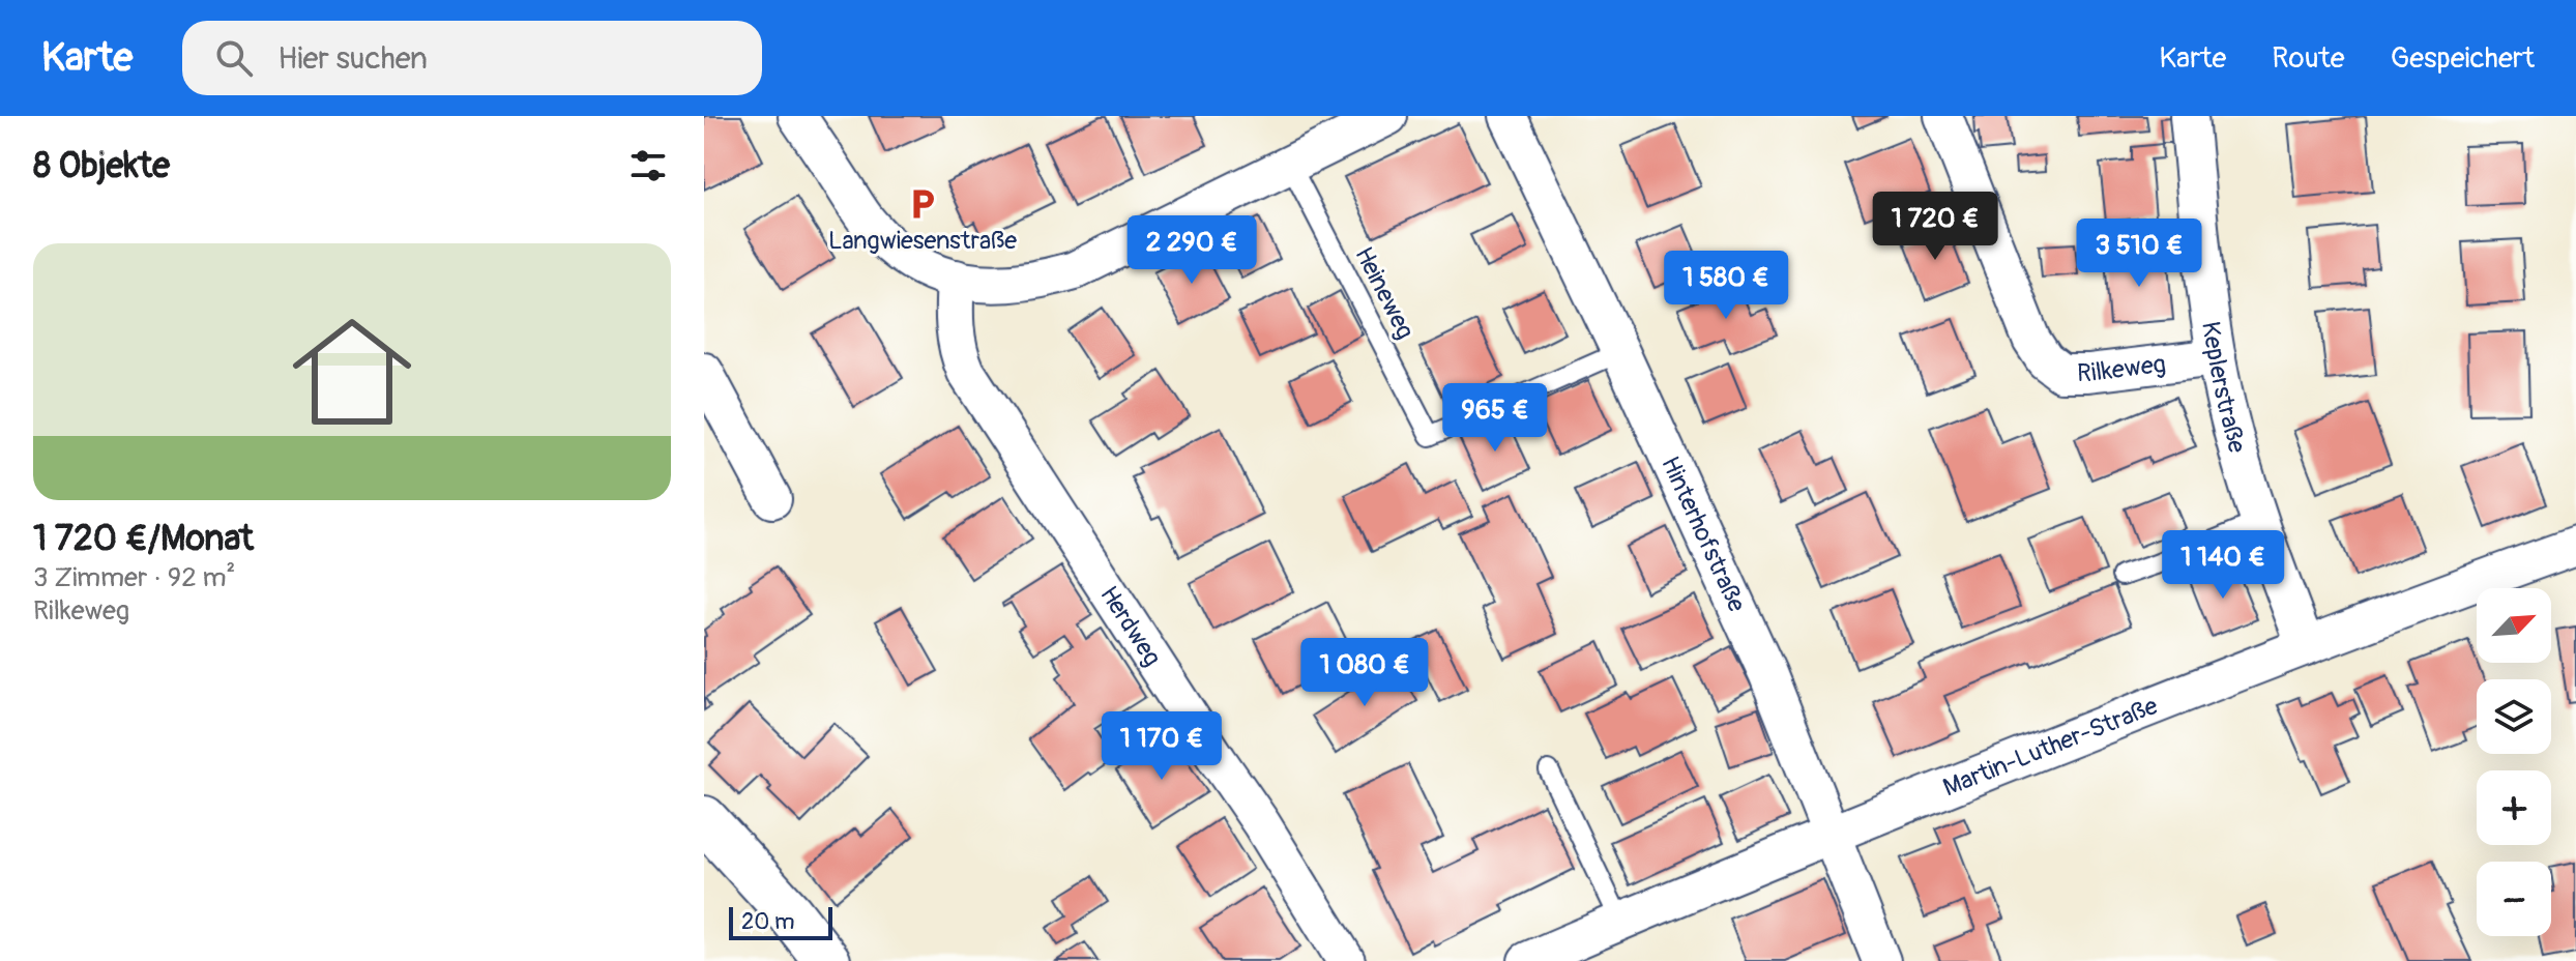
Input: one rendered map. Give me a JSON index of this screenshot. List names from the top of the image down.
{
  "streets": {
    "street": [
      "Rilkeweg",
      "Keplerstraße",
      "Hinterhofstraße",
      "Herdweg",
      "Martin-Luther-Straße"
    ],
    "lane": ["Heineweg"]
  },
  "crossings": [
    ["Heineweg", "Hinterhofstraße"],
    ["Rilkeweg", "Keplerstraße"],
    ["Keplerstraße", "Martin-Luther-Straße"],
    ["Hinterhofstraße", "Martin-Luther-Straße"]
  ],
  "places": {
    "parking": ["Langwiesenstraße"]
  },
  "scale_bar": "20 m",
  "north": "top right",
  "page": {
    "header": "Karte",
    "search": "Hier suchen",
    "nav": ["Karte", "Route", "Gespeichert"],
    "heading": "8 Objekte",
    "price": [
      "1 720 €",
      "2 290 €",
      "3 510 €",
      "1 580 €",
      "965 €",
      "1 140 €",
      "1 080 €",
      "1 170 €"
    ],
    "list": [
      {
        "name": "1 720 €/Monat",
        "note": "3 Zimmer · 92 m² · Rilkeweg"
      }
    ],
    "map_buttons": ["+", "−"],
    "scale": "20 m"
  }
}
